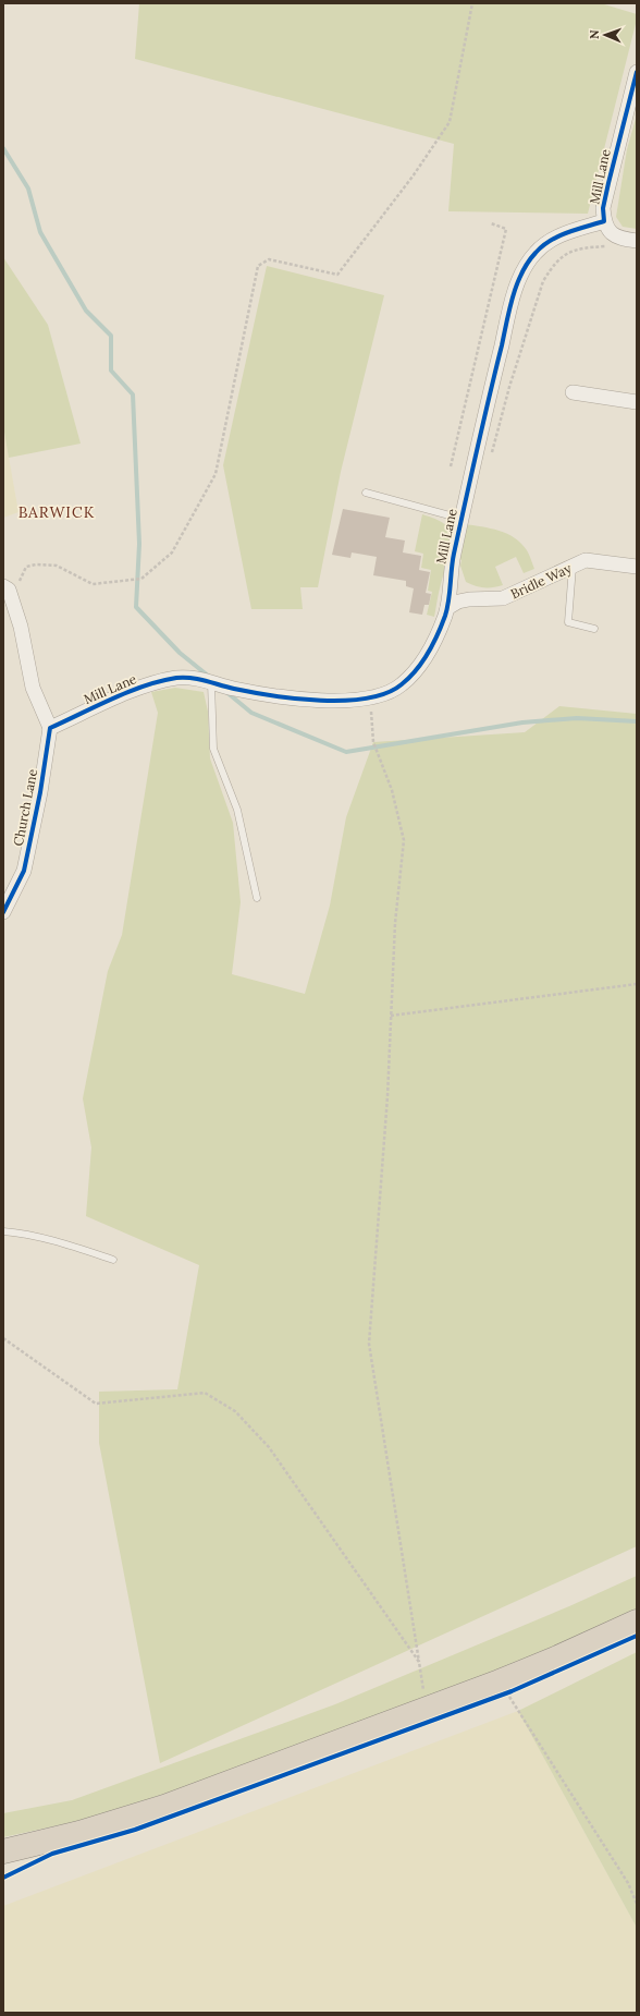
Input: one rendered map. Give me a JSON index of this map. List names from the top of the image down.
{
  "streets": {
    "street": ["Mill Lane", "Bridle Way", "Church Lane"]
  },
  "crossings": [
    ["Mill Lane", "Bridle Way"],
    ["Mill Lane", "Church Lane"]
  ],
  "districts": ["BARWICK"],
  "north": "left"
}
